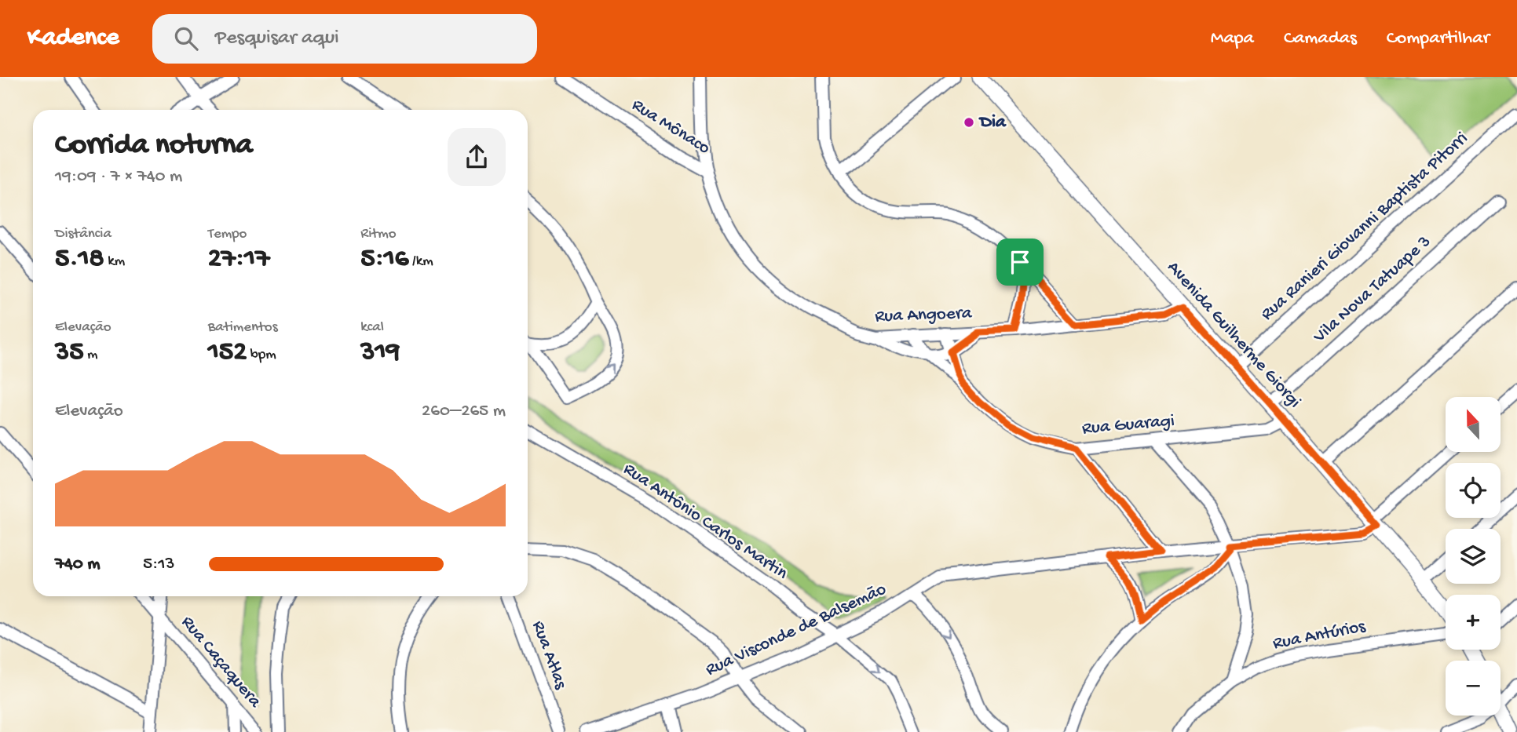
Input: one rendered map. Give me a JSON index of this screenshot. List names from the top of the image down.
{
  "streets": {
    "street": [
      "Rua Mônaco",
      "Rua Ranieri Giovanni Baptista Pitorri",
      "Vila Nova Tatuape 3",
      "Rua Angoera",
      "Avenida Guilherme Giorgi",
      "Rua Guaragi",
      "Rua Antônio Carlos Martin",
      "Rua Visconde de Balsemão",
      "Rua Antúrios",
      "Rua Atlas",
      "Rua Caçaquera"
    ]
  },
  "crossings": [
    ["Rua Mônaco", "Rua Angoera"],
    ["Rua Ranieri Giovanni Baptista Pitorri", "Avenida Guilherme Giorgi"],
    ["Vila Nova Tatuape 3", "Avenida Guilherme Giorgi"],
    ["Rua Angoera", "Avenida Guilherme Giorgi"],
    ["Rua Angoera", "Rua Guaragi"],
    ["Avenida Guilherme Giorgi", "Rua Guaragi"],
    ["Avenida Guilherme Giorgi", "Rua Visconde de Balsemão"],
    ["Rua Antônio Carlos Martin", "Rua Visconde de Balsemão"]
  ],
  "places": ["Dia"],
  "north": "top",
  "page": {
    "header": "Kadence",
    "search": "Pesquisar aqui",
    "nav": ["Mapa", "Camadas", "Compartilhar"],
    "heading": ["Corrida noturna", "19:09 · 7 × 740 m"],
    "stats": [
      ["Distância", "5.18 km"],
      ["Tempo", "27:17"],
      ["Ritmo", "5:16 /km"],
      ["Elevação", "35 m"],
      ["Batimentos", "152 bpm"],
      ["kcal", "319"]
    ],
    "chart": ["Elevação", "260–265 m"],
    "map_buttons": ["+", "−"],
    "list": [
      {
        "name": "740 m",
        "note": "5:13"
      }
    ]
  }
}
